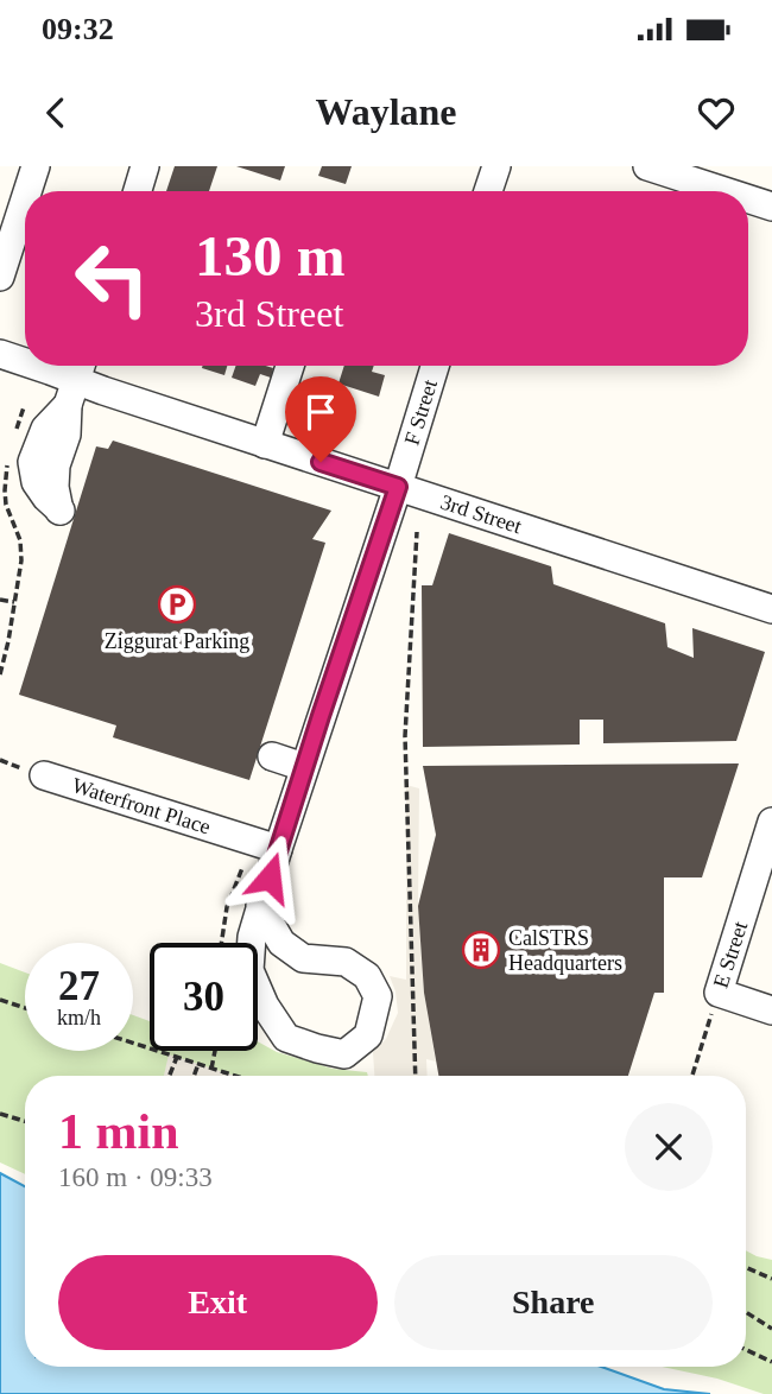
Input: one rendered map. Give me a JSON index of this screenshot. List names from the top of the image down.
{
  "streets": {
    "street": [
      "F Street",
      "3rd Street",
      "Waterfront Place",
      "E Street"
    ]
  },
  "crossings": [
    ["F Street", "3rd Street"],
    ["F Street", "Waterfront Place"]
  ],
  "places": {
    "parking": ["Ziggurat Parking"],
    "building": ["CalSTRS Headquarters"]
  },
  "page": {
    "status": "09:32",
    "header": "Waylane",
    "turn": ["130 m", "3rd Street"],
    "speed": "27 km/h",
    "limit": "30",
    "heading": ["1 min", "160 m · 09:33"],
    "buttons": ["Exit", "Share"]
  }
}
